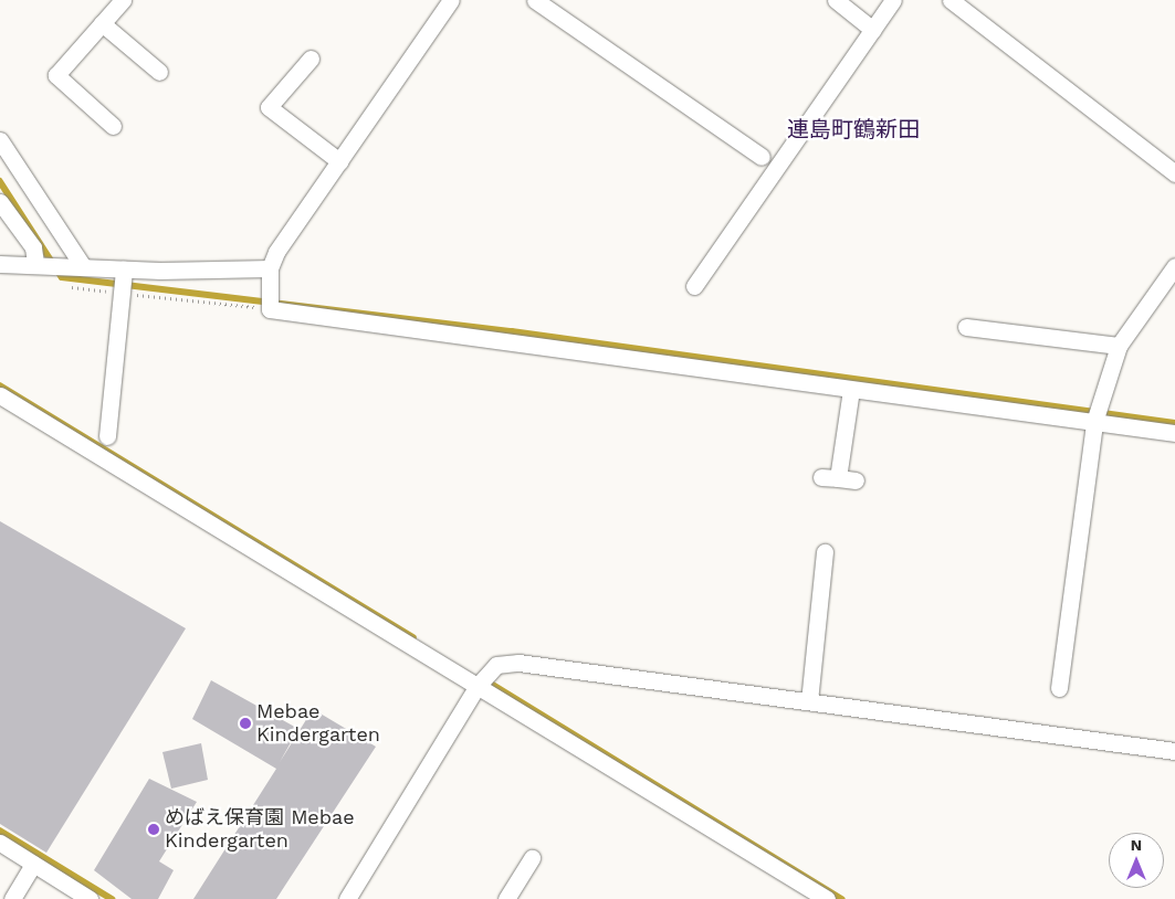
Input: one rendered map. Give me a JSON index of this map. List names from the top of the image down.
{
  "districts": ["連島町鶴新田"],
  "places": ["Mebae Kindergarten", "めばえ保育園 Mebae Kindergarten"],
  "north": "top"
}
